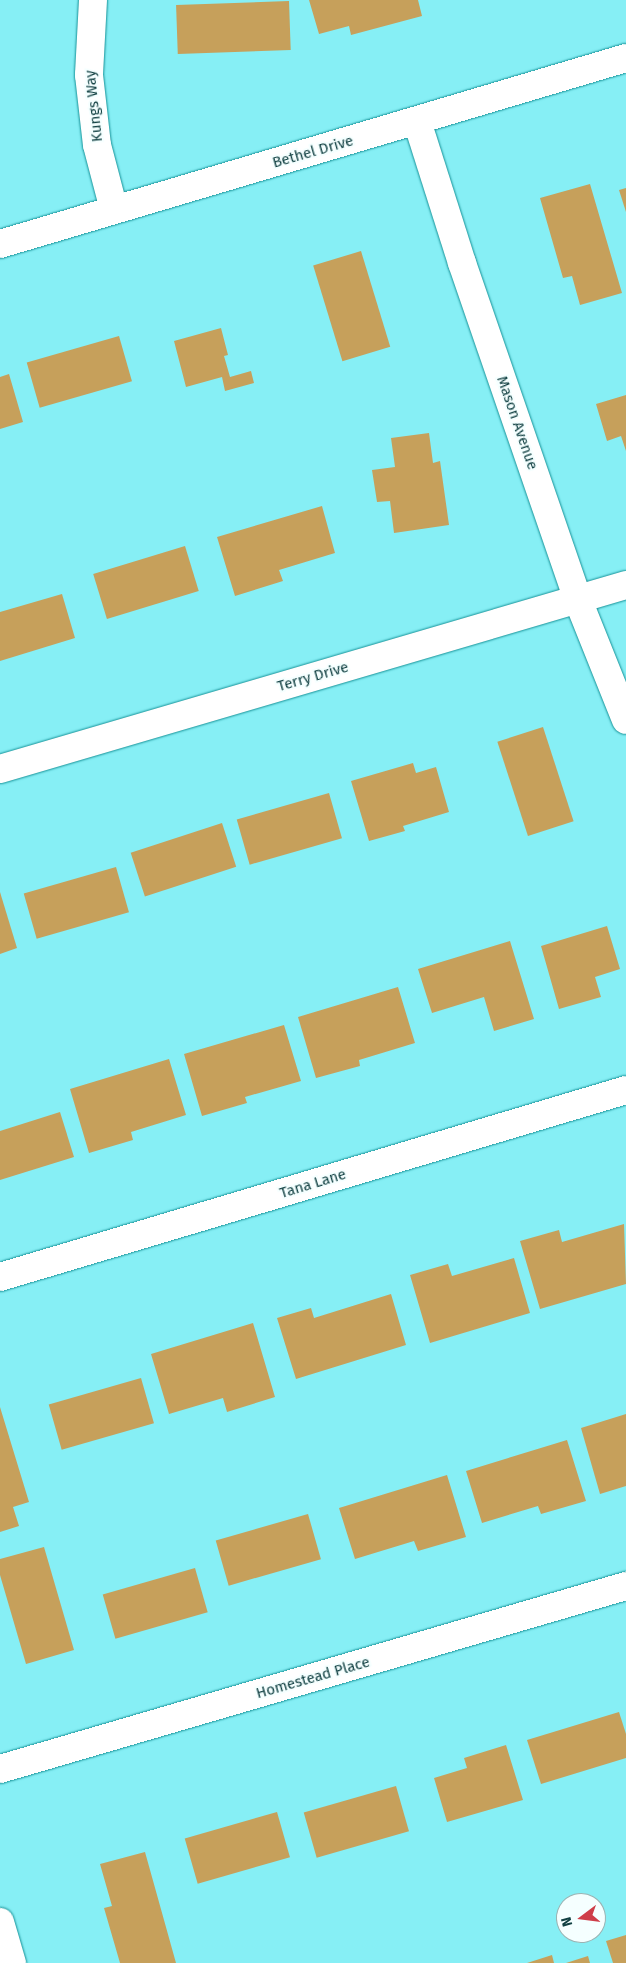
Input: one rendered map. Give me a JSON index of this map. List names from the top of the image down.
{
  "streets": {
    "street": [
      "Kungs Way",
      "Bethel Drive",
      "Mason Avenue",
      "Terry Drive",
      "Tana Lane",
      "Homestead Place"
    ]
  },
  "crossings": [
    ["Kungs Way", "Bethel Drive"],
    ["Bethel Drive", "Mason Avenue"],
    ["Mason Avenue", "Terry Drive"]
  ],
  "north": "left"
}
